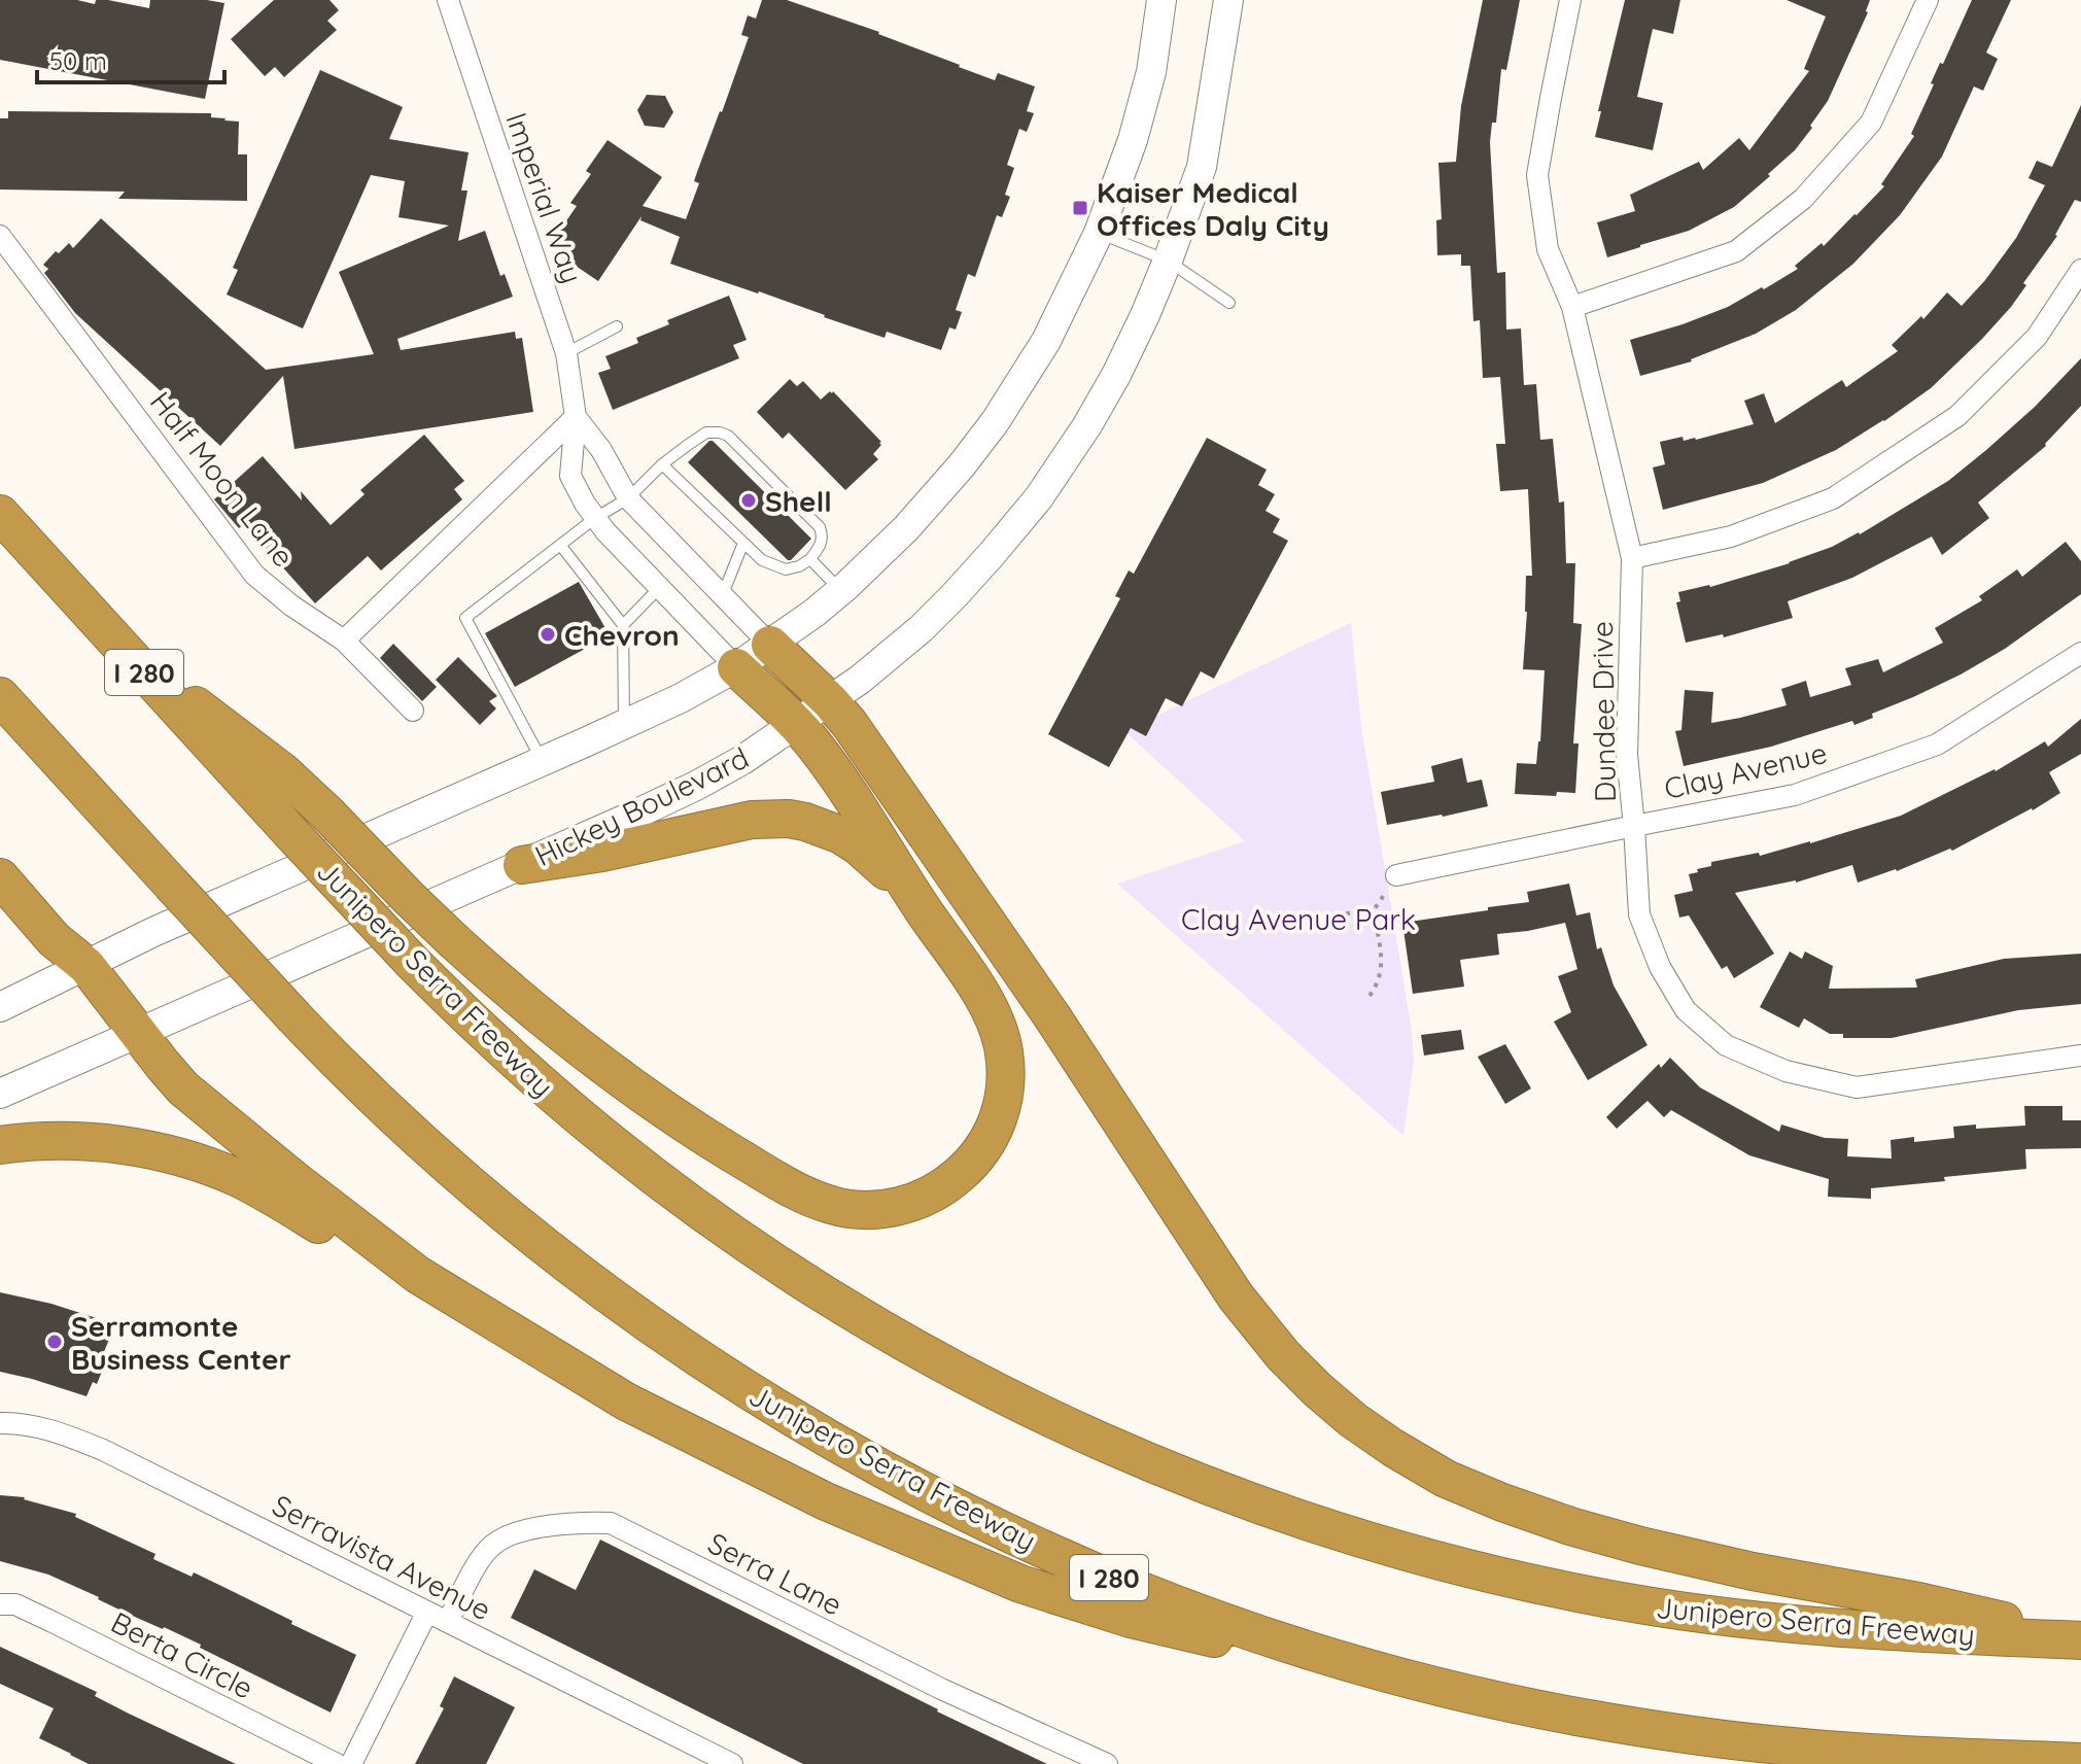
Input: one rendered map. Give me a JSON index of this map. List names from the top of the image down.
{
  "streets": {
    "highway": ["I 280", "Junipero Serra Freeway"],
    "main road": ["Hickey Boulevard"],
    "street": [
      "Imperial Way",
      "Half Moon Lane",
      "Dundee Drive",
      "Clay Avenue",
      "Serravista Avenue",
      "Serra Lane",
      "Berta Circle"
    ]
  },
  "crossings": [
    ["Dundee Drive", "Clay Avenue"],
    ["Serravista Avenue", "Serra Lane"]
  ],
  "parks": ["Clay Avenue Park"],
  "places": {
    "transit": ["Kaiser Medical Offices Daly City"],
    "other": ["Shell", "Chevron", "Serramonte Business Center"]
  },
  "scale_bar": "50 m"
}
